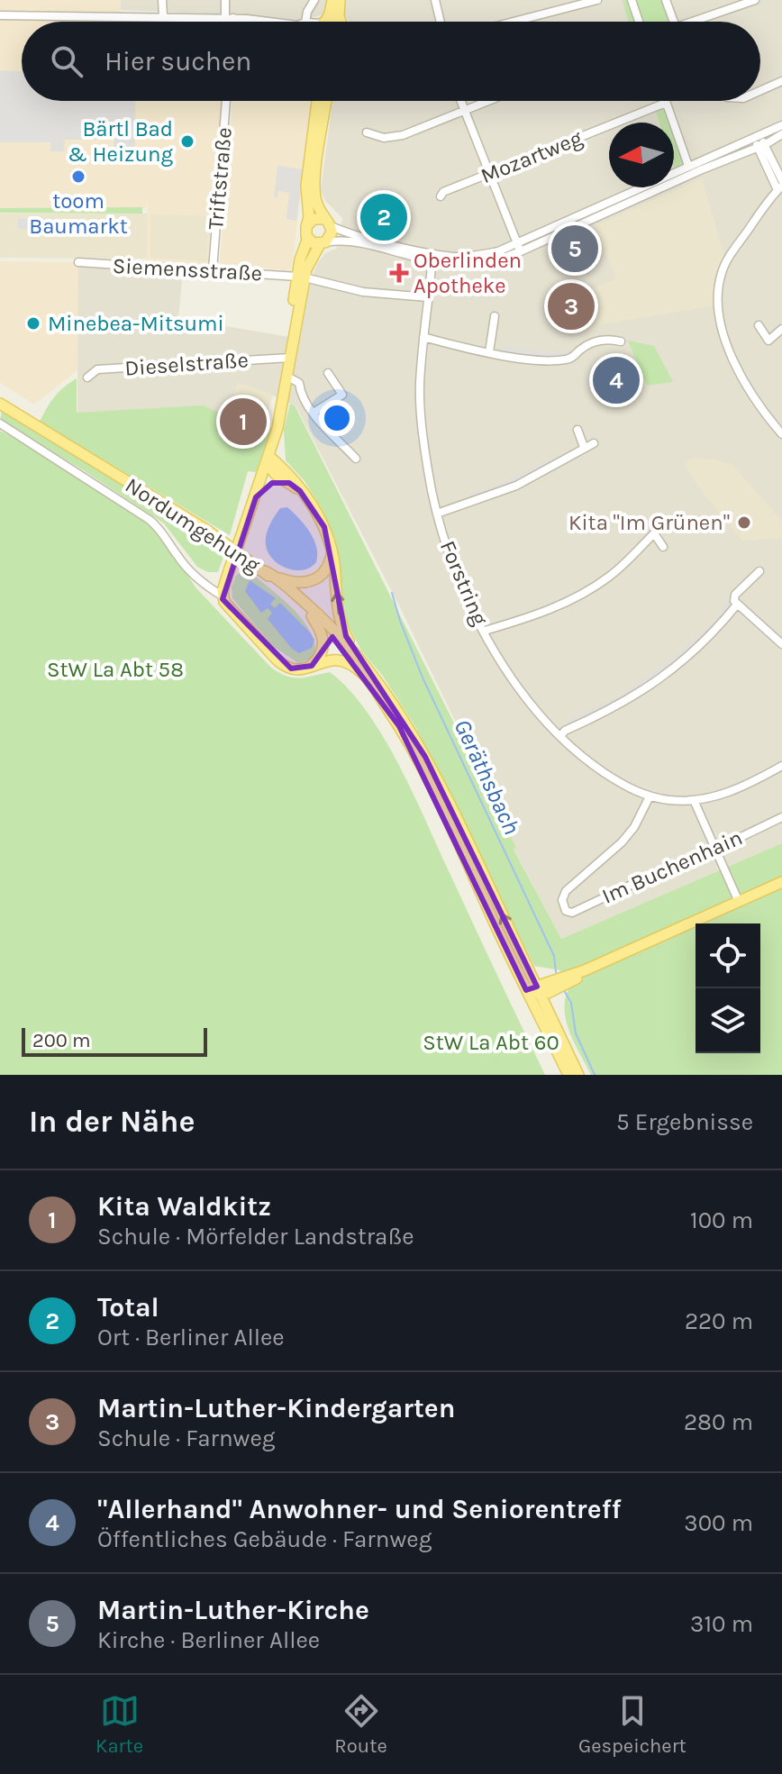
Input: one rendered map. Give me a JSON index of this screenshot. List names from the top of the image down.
{
  "streets": {
    "main road": ["Nordumgehung"],
    "street": [
      "Mozartweg",
      "Triftstraße",
      "Siemensstraße",
      "Dieselstraße",
      "Forstring",
      "Im Buchenhain"
    ]
  },
  "crossings": [
    ["Triftstraße", "Siemensstraße"],
    ["Siemensstraße", "Forstring"],
    ["Forstring", "Im Buchenhain"]
  ],
  "water": ["Geräthsbach"],
  "parks": ["StW La Abt 58", "StW La Abt 60"],
  "places": {
    "other": [
      "Bärtl Bad & Heizung",
      "toom Baumarkt",
      "Minebea-Mitsumi",
      "Kita \"Im Grünen\""
    ],
    "health": ["Oberlinden Apotheke"]
  },
  "scale_bar": "200 m",
  "north": "left",
  "page": {
    "search": "Hier suchen",
    "pins": [
      "2",
      "5",
      "3",
      "4",
      "1"
    ],
    "scale": "200 m",
    "heading": ["In der Nähe", "5 Ergebnisse"],
    "list": [
      {
        "mark": "1",
        "name": "Kita Waldkitz",
        "note": "Schule · Mörfelder Landstraße",
        "value": "100 m"
      },
      {
        "mark": "2",
        "name": "Total",
        "note": "Ort · Berliner Allee",
        "value": "220 m"
      },
      {
        "mark": "3",
        "name": "Martin-Luther-Kindergarten",
        "note": "Schule · Farnweg",
        "value": "280 m"
      },
      {
        "mark": "4",
        "name": "\"Allerhand\" Anwohner- und Seniorentreff",
        "note": "Öffentliches Gebäude · Farnweg",
        "value": "300 m"
      },
      {
        "mark": "5",
        "name": "Martin-Luther-Kirche",
        "note": "Kirche · Berliner Allee",
        "value": "310 m"
      }
    ],
    "nav": ["Karte", "Route", "Gespeichert"]
  }
}
